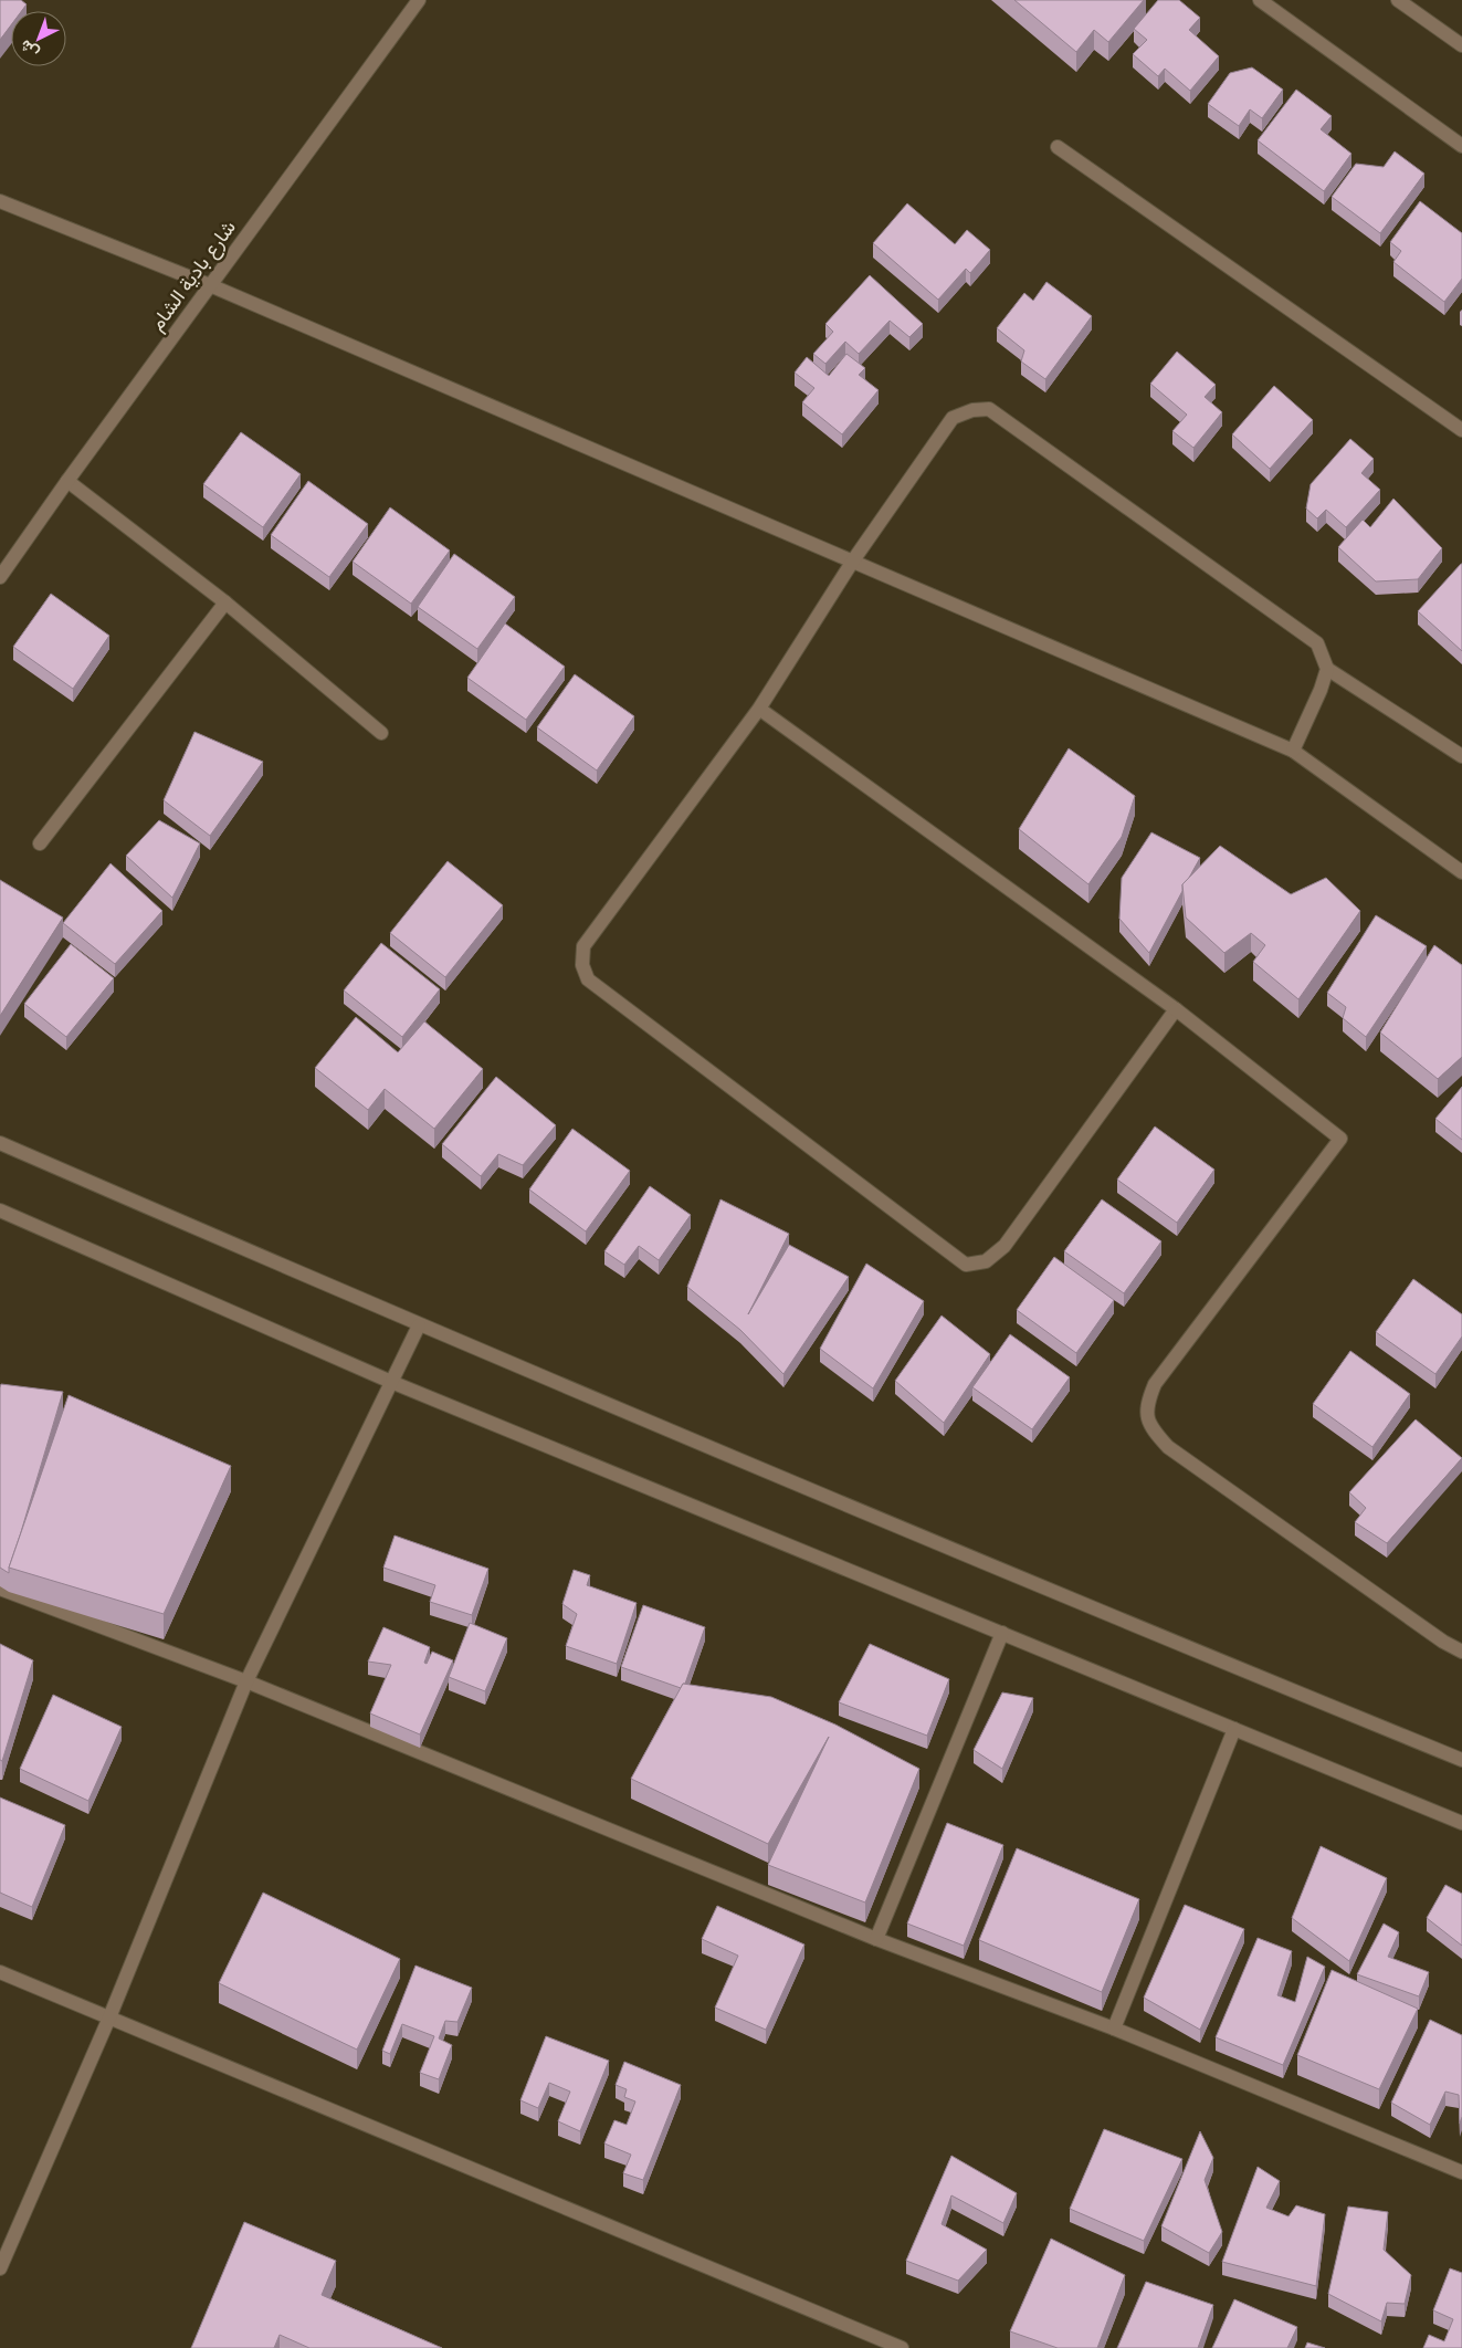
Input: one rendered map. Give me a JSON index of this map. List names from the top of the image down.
{
  "streets": {
    "street": ["شارع بادية الشام"]
  },
  "north": "bottom left"
}
